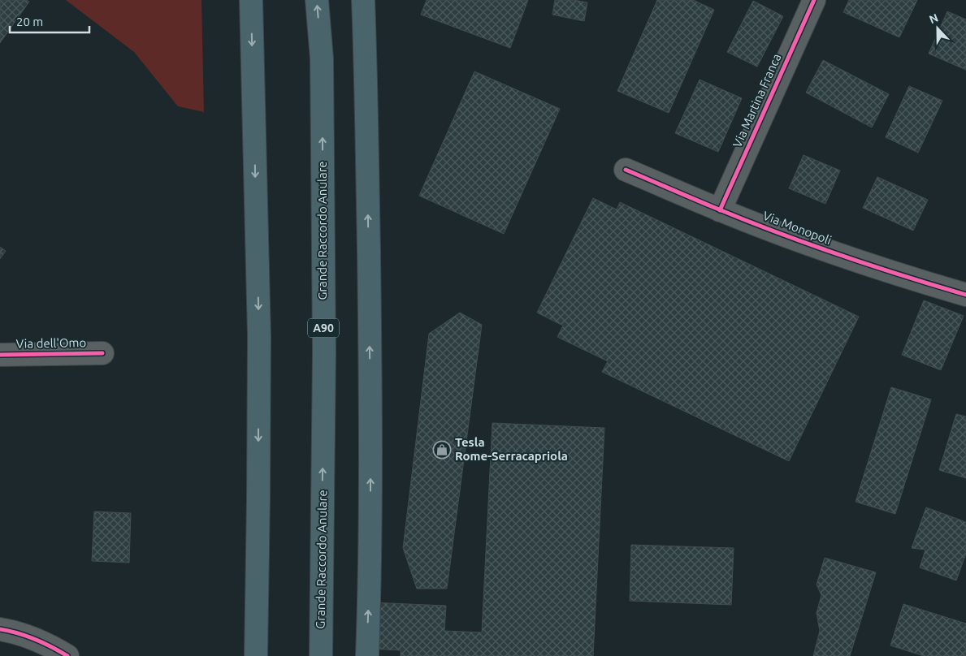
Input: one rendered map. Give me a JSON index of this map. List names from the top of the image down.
{
  "streets": {
    "highway": ["Grande Raccordo Anulare", "A90"],
    "street": ["Via Martina Franca", "Via Monopoli", "Via dell'Omo"]
  },
  "crossings": [
    ["Via Martina Franca", "Via Monopoli"]
  ],
  "places": {
    "shop": ["Tesla Rome-Serracapriola"]
  },
  "scale_bar": "20 m",
  "north": "top"
}
